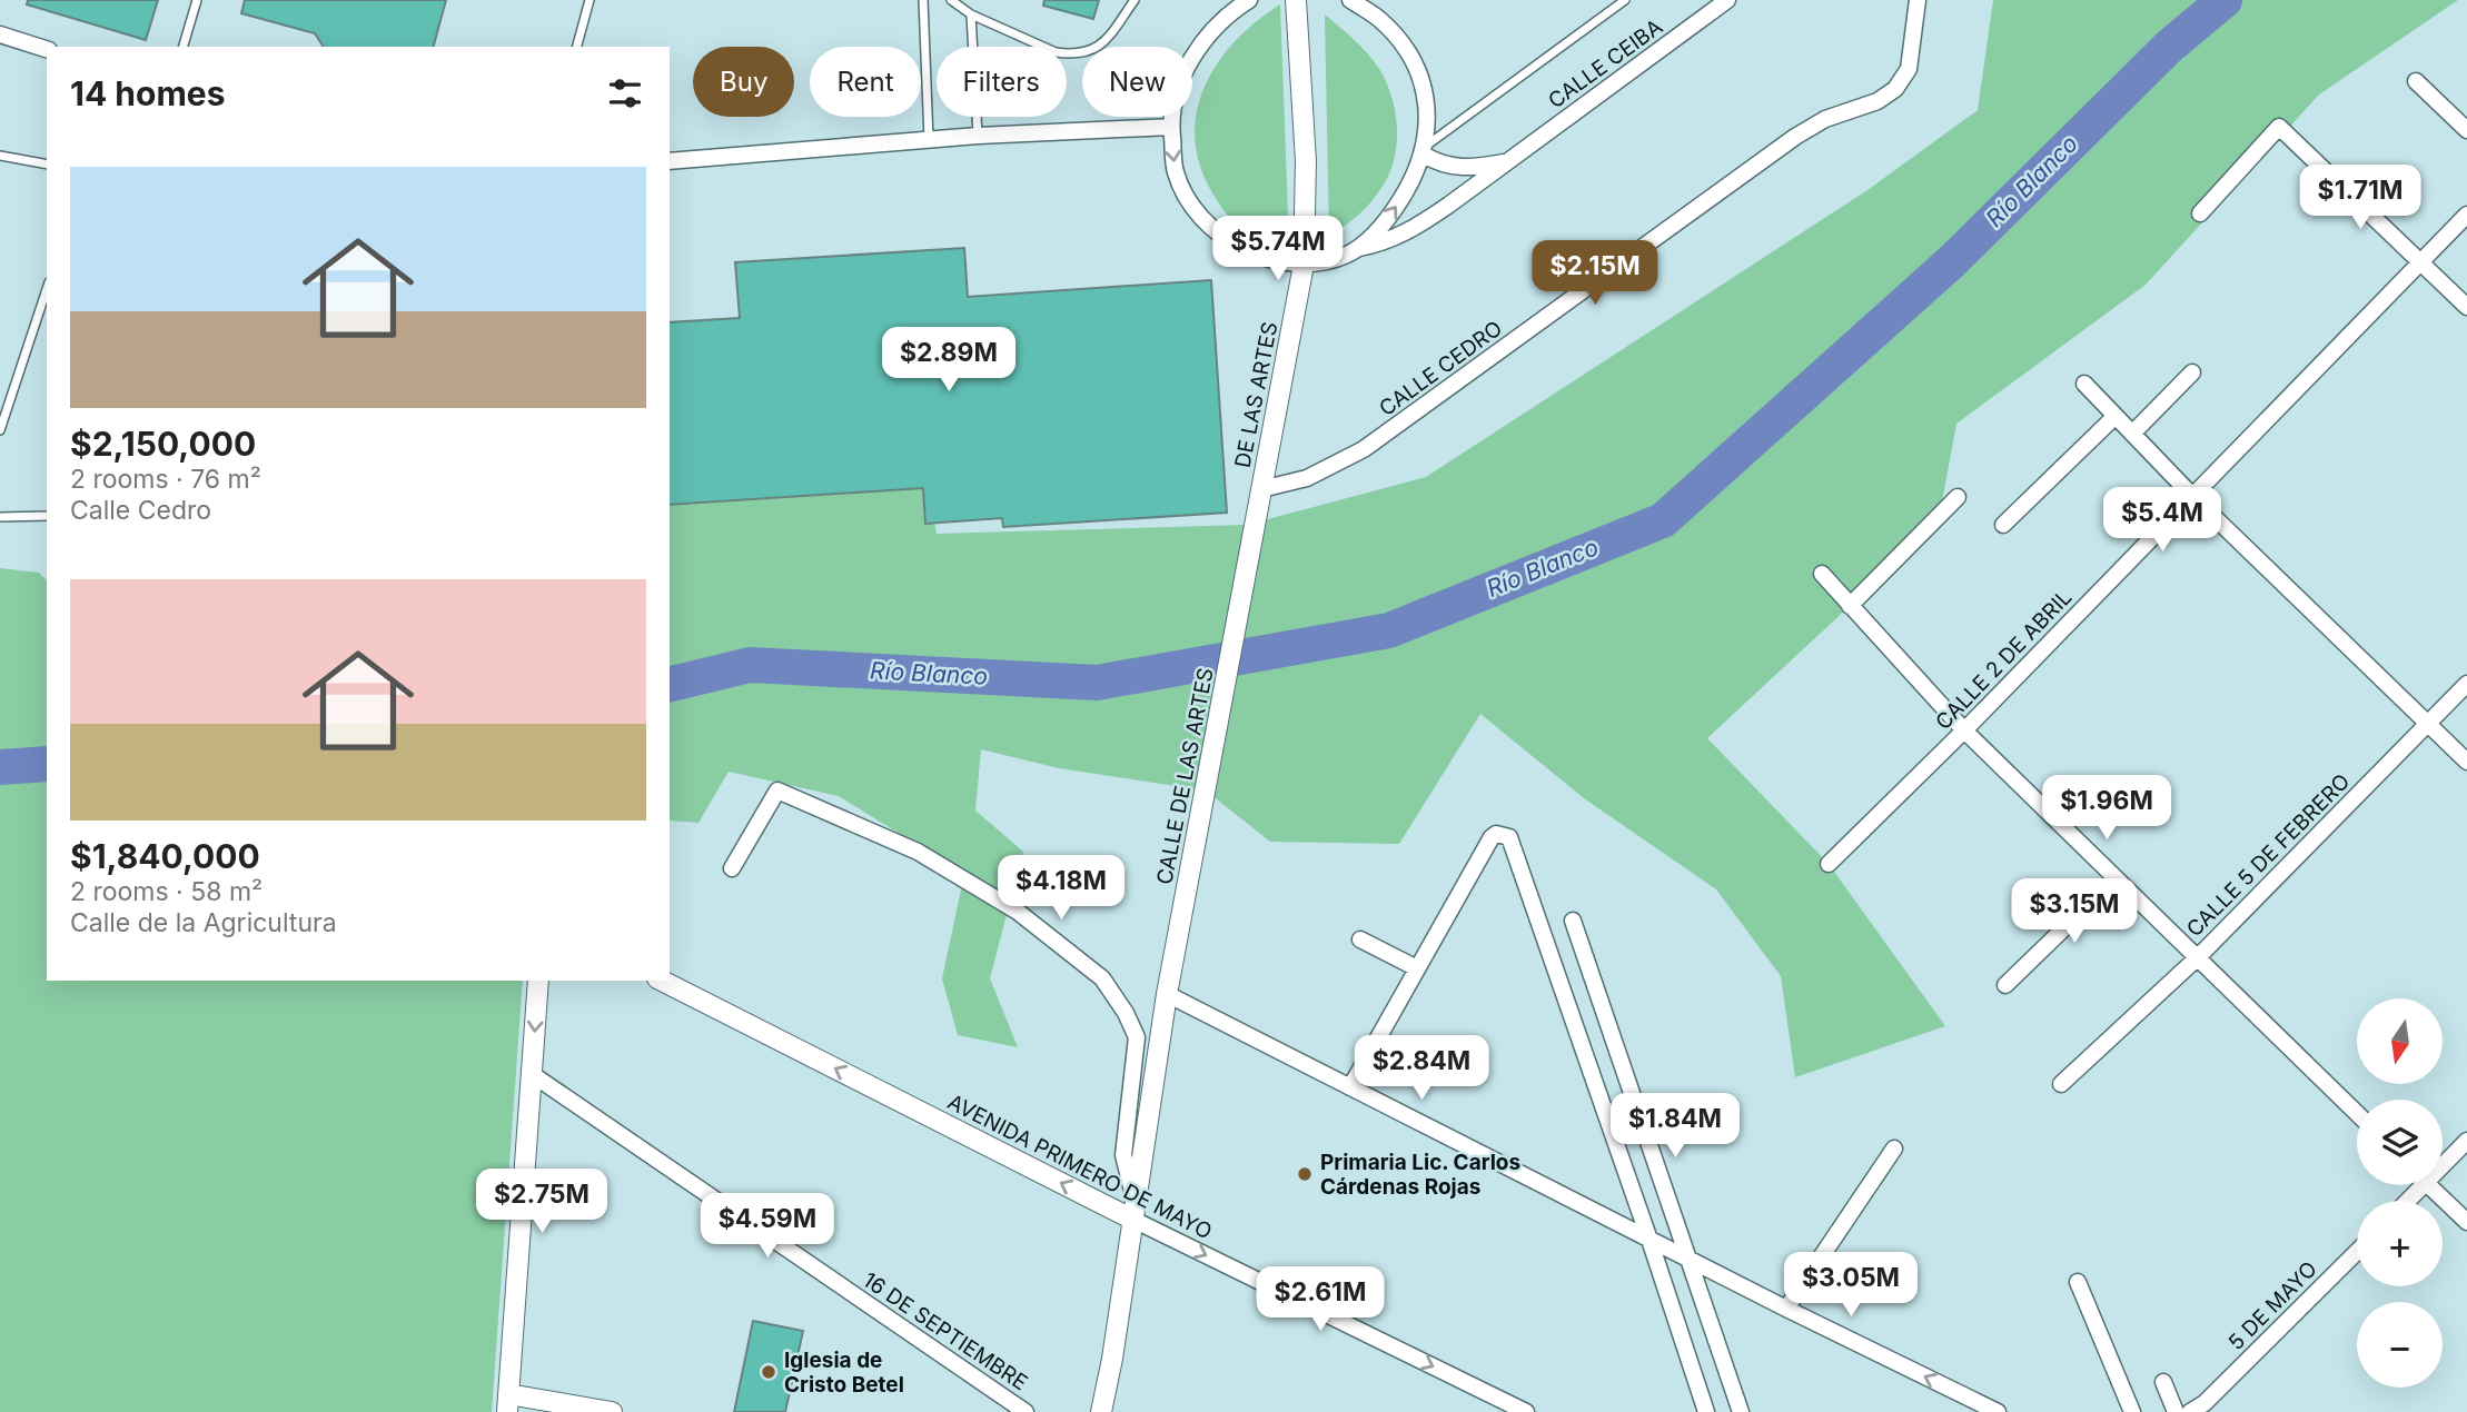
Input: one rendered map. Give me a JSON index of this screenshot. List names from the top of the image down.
{
  "streets": {
    "street": [
      "CALLE CEIBA",
      "CALLE CEDRO",
      "DE LAS ARTES",
      "CALLE 2 DE ABRIL",
      "CALLE DE LAS ARTES",
      "CALLE 5 DE FEBRERO",
      "AVENIDA PRIMERO DE MAYO",
      "5 DE MAYO",
      "16 DE SEPTIEMBRE"
    ]
  },
  "crossings": [
    ["CALLE CEIBA", "DE LAS ARTES"],
    ["CALLE CEDRO", "DE LAS ARTES"],
    ["DE LAS ARTES", "CALLE DE LAS ARTES"],
    ["CALLE DE LAS ARTES", "AVENIDA PRIMERO DE MAYO"]
  ],
  "water": ["Río Blanco"],
  "places": ["Primaria Lic. Carlos Cárdenas Rojas", "Iglesia de Cristo Betel"],
  "north": "bottom",
  "page": {
    "chip": [
      "Buy",
      "Rent",
      "Filters",
      "New"
    ],
    "heading": "14 homes",
    "list": [
      {
        "name": "$2,150,000",
        "note": "2 rooms · 76 m² · Calle Cedro"
      },
      {
        "name": "$1,840,000",
        "note": "2 rooms · 58 m² · Calle de la Agricultura"
      }
    ],
    "price": [
      "$1.71M",
      "$5.74M",
      "$2.15M",
      "$2.89M",
      "$5.4M",
      "$1.96M",
      "$4.18M",
      "$3.15M",
      "$2.84M",
      "$1.84M",
      "$2.75M",
      "$4.59M",
      "$3.05M",
      "$2.61M"
    ],
    "map_buttons": ["+", "−"]
  }
}
